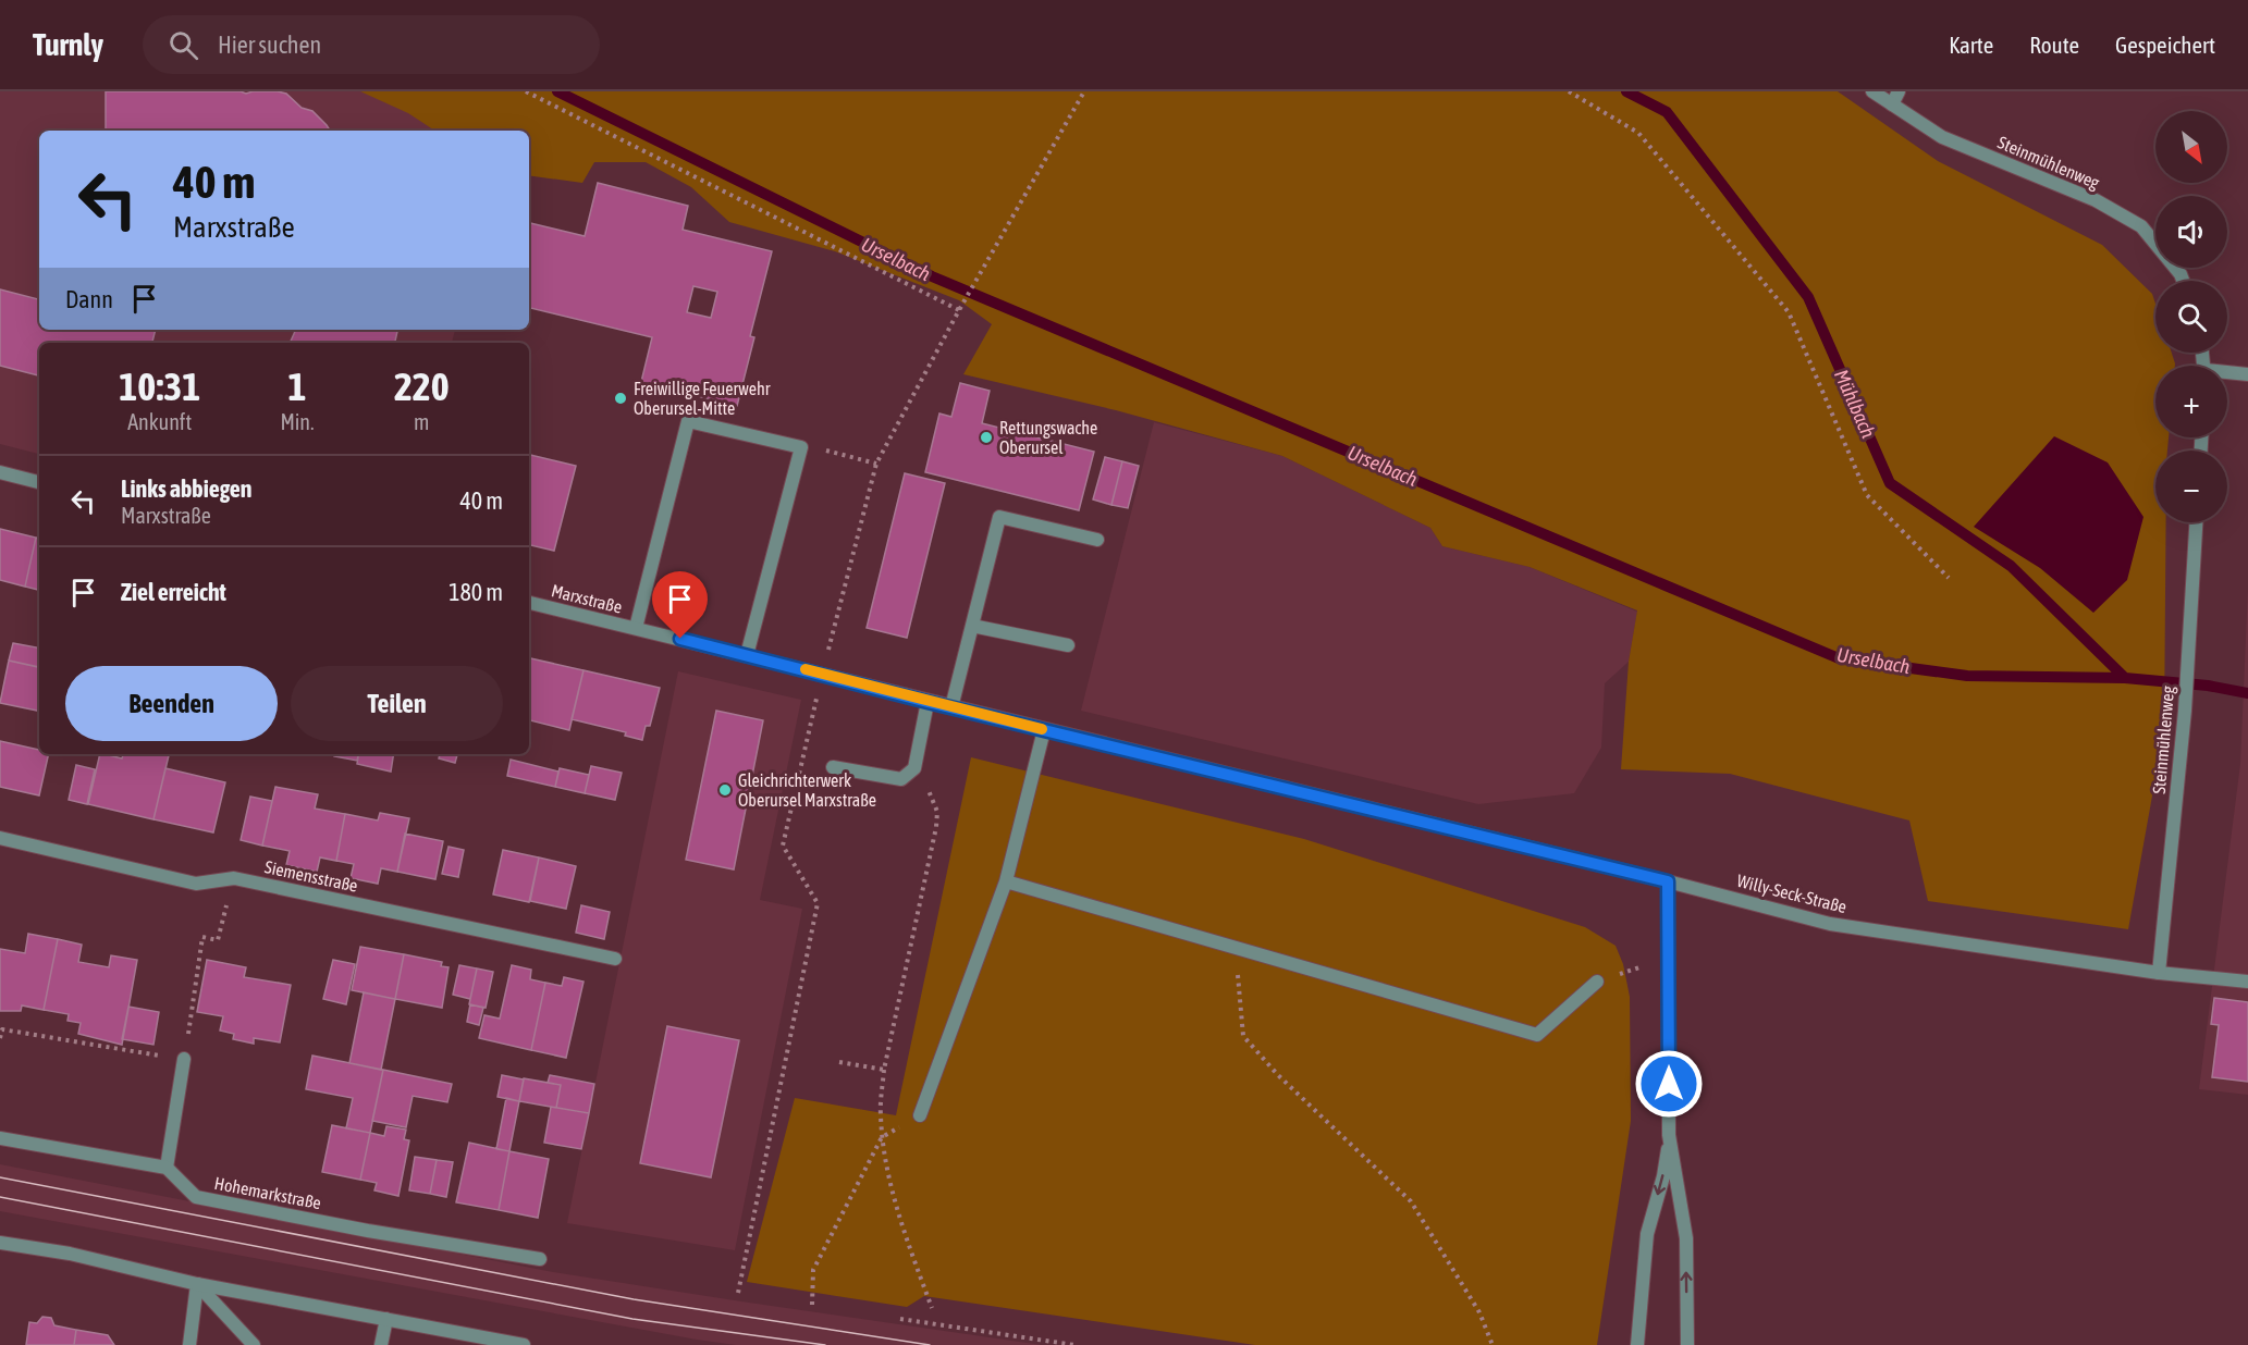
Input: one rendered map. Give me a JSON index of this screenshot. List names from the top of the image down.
{
  "streets": {
    "street": [
      "Steinmühlenweg",
      "Marxstraße",
      "Siemensstraße",
      "Willy-Seck-Straße",
      "Hohemarkstraße"
    ]
  },
  "crossings": [
    ["Steinmühlenweg", "Willy-Seck-Straße"],
    ["Marxstraße", "Willy-Seck-Straße"]
  ],
  "water": ["Urselbach", "Mühlbach"],
  "places": ["Freiwillige Feuerwehr Oberursel-Mitte", "Rettungswache Oberursel", "Gleichrichterwerk Oberursel Marxstraße"],
  "north": "bottom right",
  "page": {
    "header": "Turnly",
    "search": "Hier suchen",
    "nav": ["Karte", "Route", "Gespeichert"],
    "map_buttons": ["+", "−"],
    "turn": ["40 m", "Marxstraße"],
    "then": "Dann",
    "eta": [
      "10:31",
      "Ankunft",
      "1",
      "Min.",
      "220",
      "m"
    ],
    "list": [
      {
        "name": "Links abbiegen",
        "note": "Marxstraße",
        "value": "40 m"
      },
      {
        "name": "Ziel erreicht",
        "value": "180 m"
      }
    ],
    "buttons": ["Beenden", "Teilen"]
  }
}
